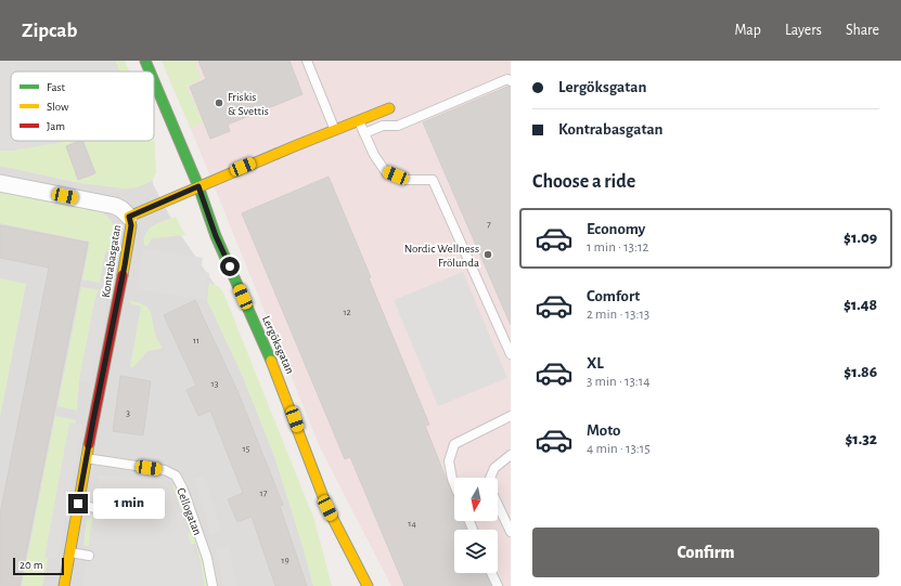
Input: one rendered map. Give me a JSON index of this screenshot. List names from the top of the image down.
{
  "streets": {
    "street": ["Kontrabasgatan", "Lergöksgatan"],
    "lane": ["Cellogatan"]
  },
  "crossings": [
    ["Kontrabasgatan", "Lergöksgatan"],
    ["Kontrabasgatan", "Cellogatan"]
  ],
  "places": ["Friskis & Svettis", "Nordic Wellness Frölunda"],
  "house_numbers": [
    "7",
    "12",
    "11",
    "13",
    "3",
    "15",
    "17",
    "14",
    "19"
  ],
  "legend": ["Fast", "Slow", "Jam"],
  "scale_bar": "20 m",
  "north": "bottom",
  "page": {
    "header": "Zipcab",
    "nav": ["Map", "Layers", "Share"],
    "banner": ["Lergöksgatan", "Kontrabasgatan"],
    "heading": "Choose a ride",
    "list": [
      {
        "name": "Economy",
        "note": "1 min · 13:12",
        "value": "$1.09"
      },
      {
        "name": "Comfort",
        "note": "2 min · 13:13",
        "value": "$1.48"
      },
      {
        "name": "XL",
        "note": "3 min · 13:14",
        "value": "$1.86"
      },
      {
        "name": "Moto",
        "note": "4 min · 13:15",
        "value": "$1.32"
      }
    ],
    "bubble": "1 min",
    "buttons": "Confirm",
    "scale": "20 m"
  }
}
